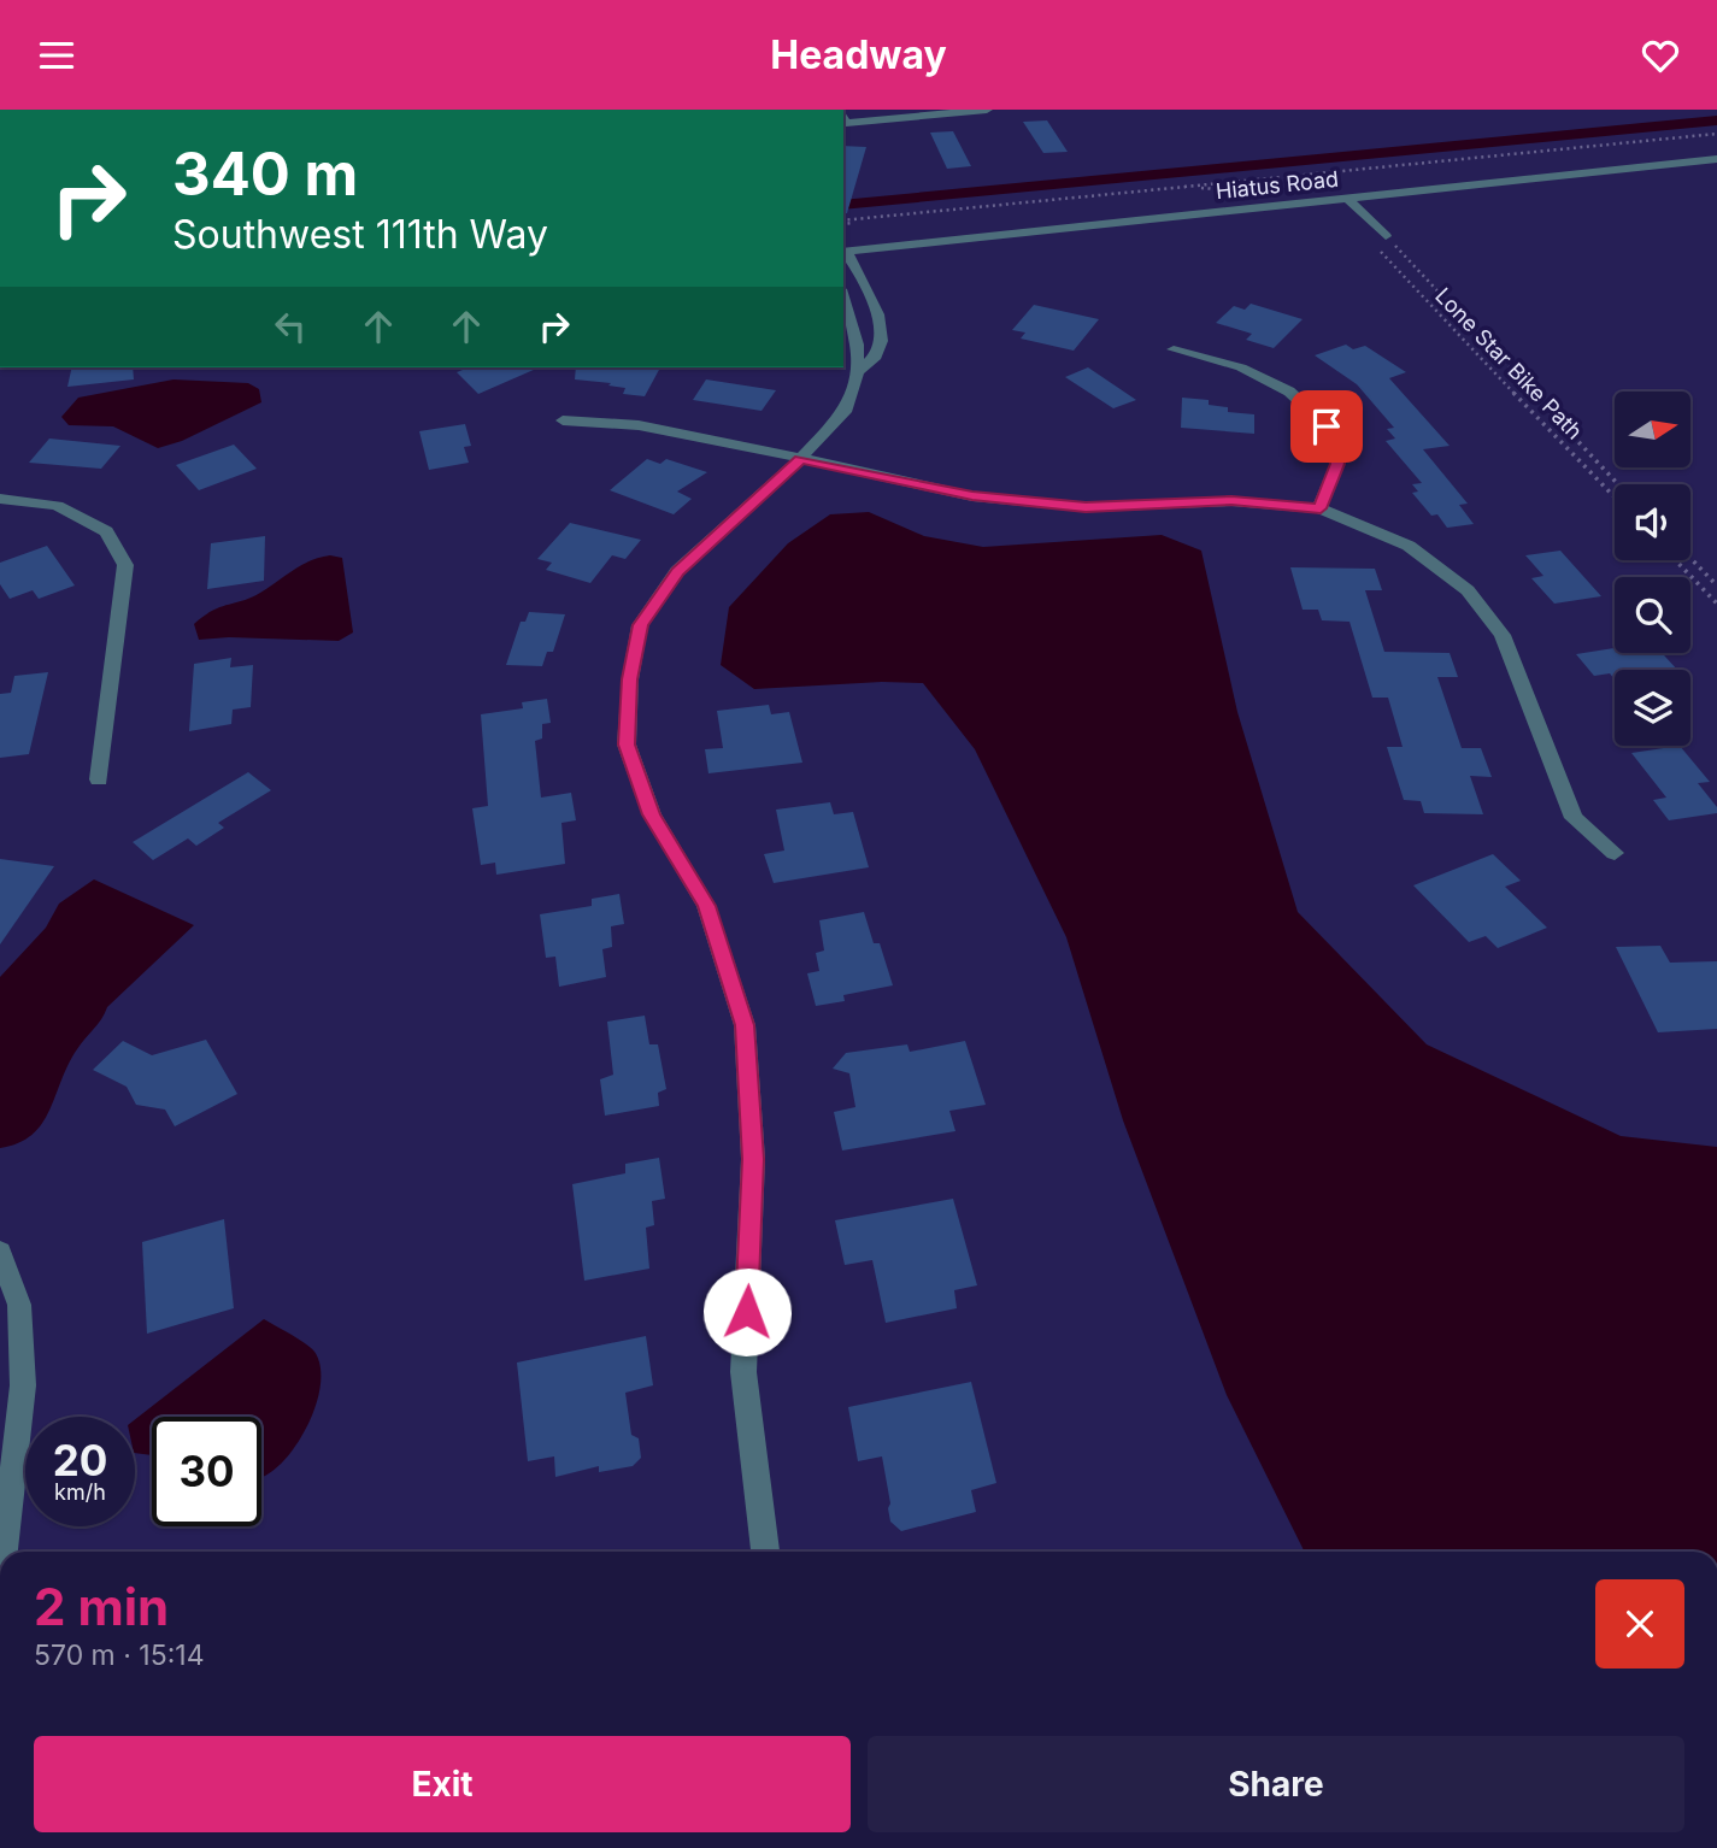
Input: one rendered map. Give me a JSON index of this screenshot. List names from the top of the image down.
{
  "streets": {
    "street": ["Hiatus Road"],
    "path": ["Lone Star Bike Path"]
  },
  "north": "right",
  "page": {
    "header": "Headway",
    "turn": ["340 m", "Southwest 111th Way"],
    "speed": "20 km/h",
    "limit": "30",
    "heading": ["2 min", "570 m · 15:14"],
    "buttons": ["Exit", "Share"]
  }
}
